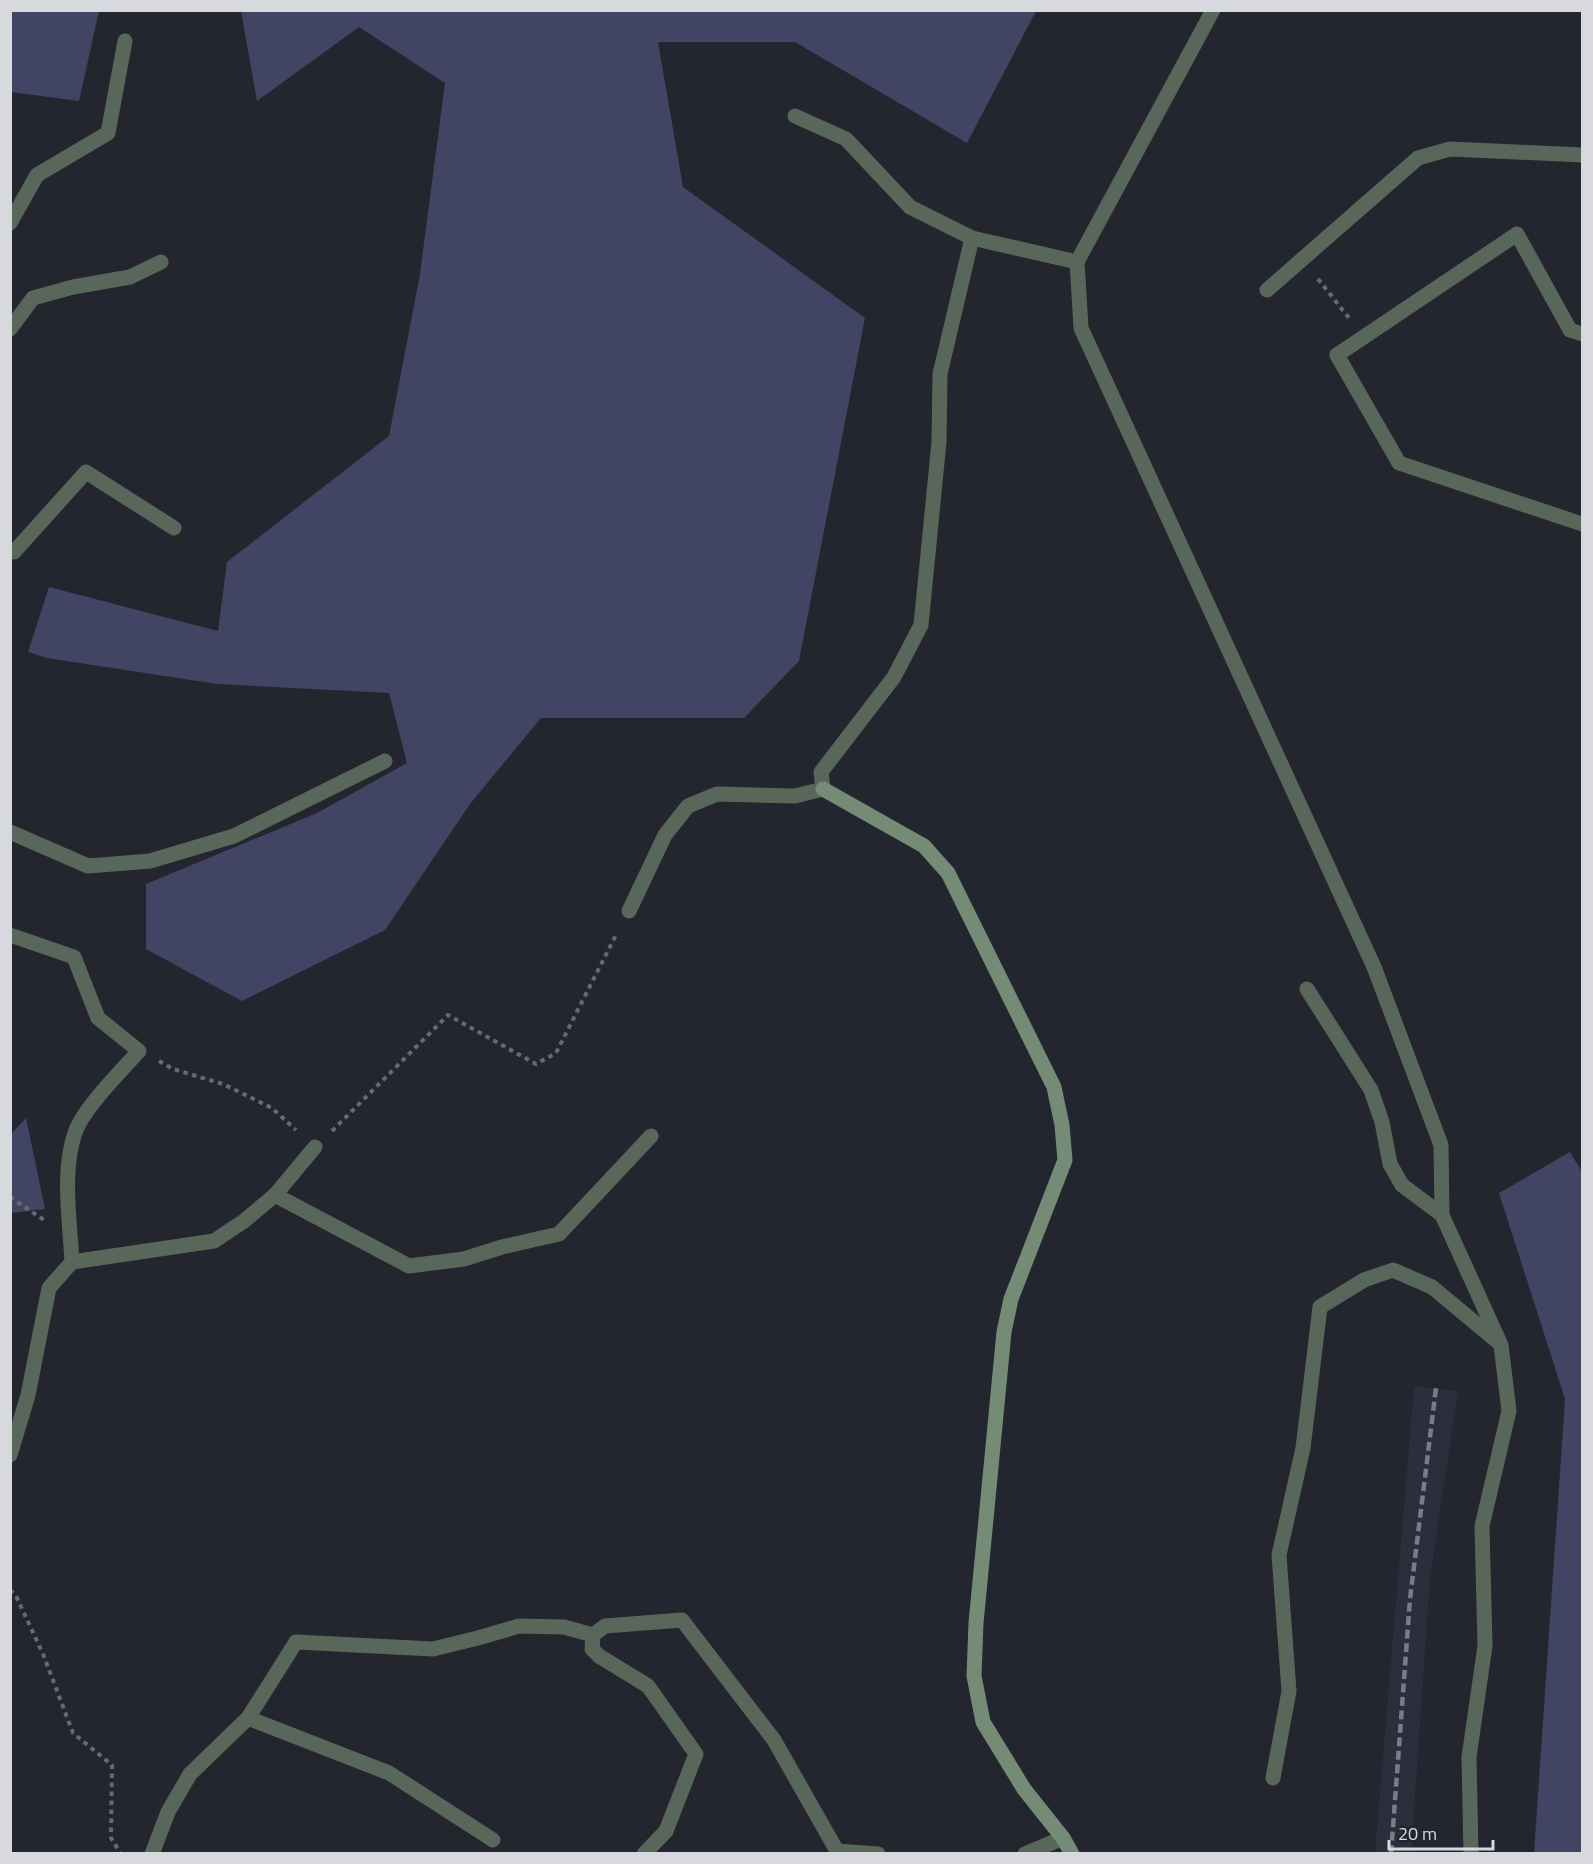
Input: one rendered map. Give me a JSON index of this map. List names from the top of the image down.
{
  "scale_bar": "20 m"
}
